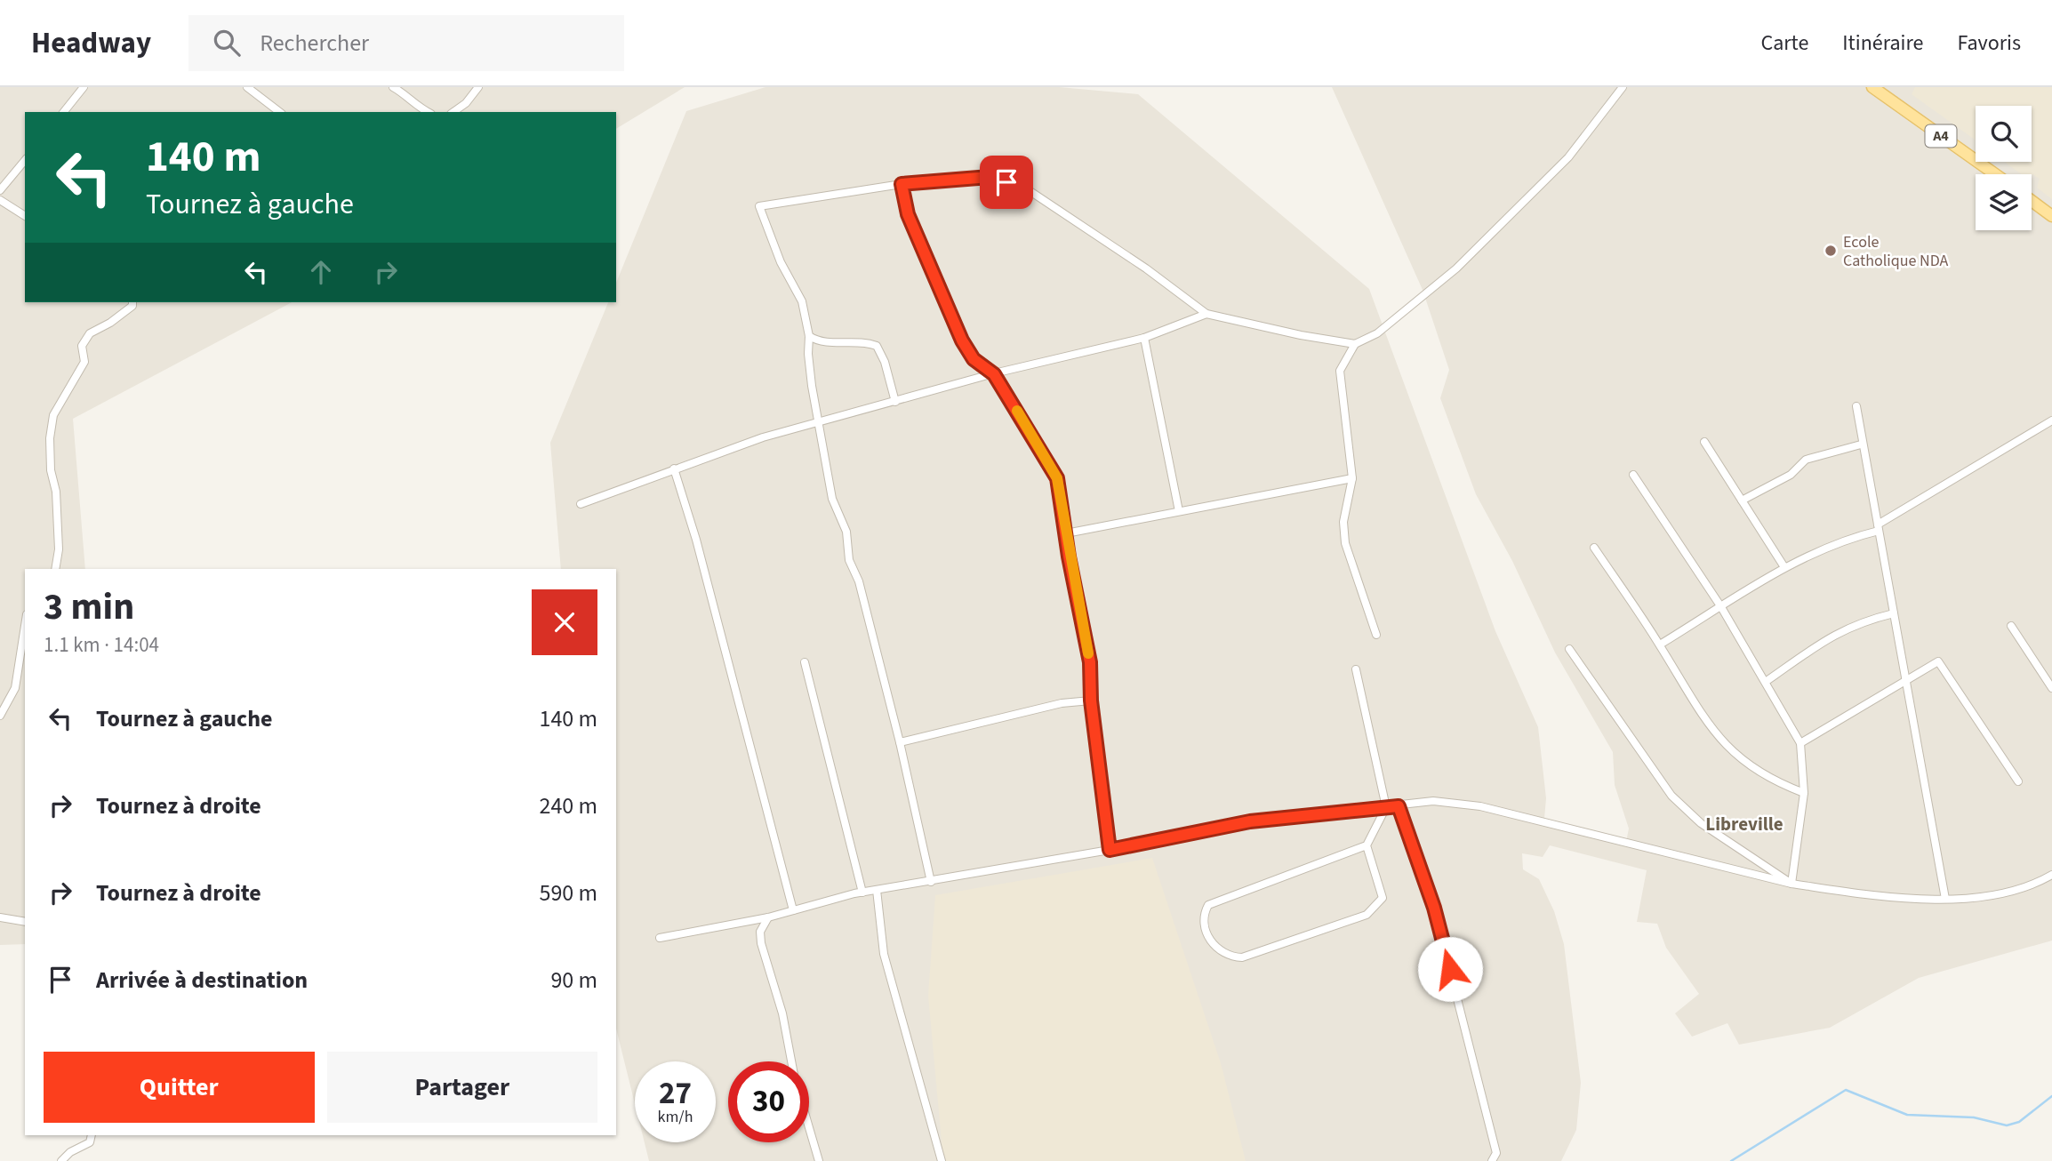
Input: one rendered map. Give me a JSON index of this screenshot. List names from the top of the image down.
{
  "streets": {
    "main road": ["A4"]
  },
  "districts": ["Libreville"],
  "places": ["Ecole Catholique NDA"],
  "page": {
    "header": "Headway",
    "search": "Rechercher",
    "nav": ["Carte", "Itinéraire", "Favoris"],
    "turn": ["140 m", "Tournez à gauche"],
    "heading": ["3 min", "1.1 km · 14:04"],
    "list": [
      {
        "name": "Tournez à gauche",
        "value": "140 m"
      },
      {
        "name": "Tournez à droite",
        "value": "240 m"
      },
      {
        "name": "Tournez à droite",
        "value": "590 m"
      },
      {
        "name": "Arrivée à destination",
        "value": "90 m"
      }
    ],
    "buttons": ["Quitter", "Partager"],
    "speed": "27 km/h",
    "limit": "30"
  }
}
